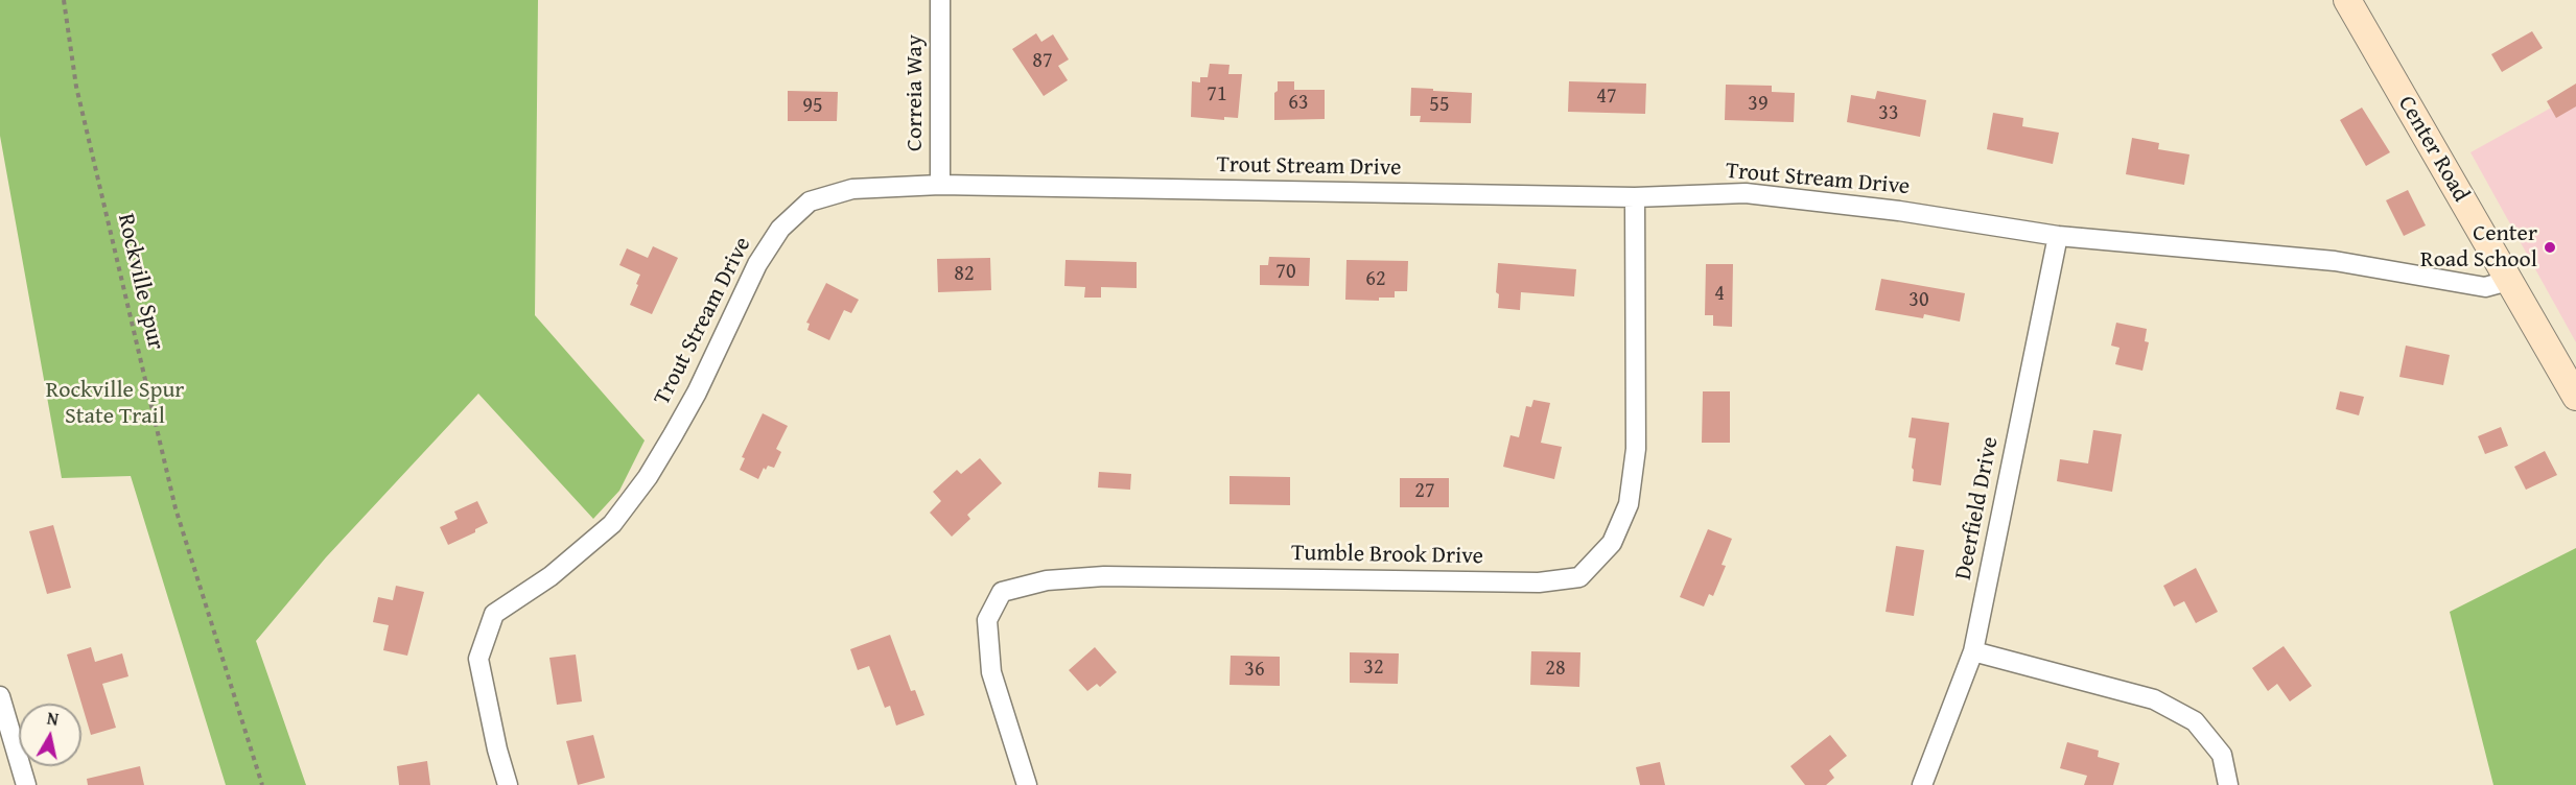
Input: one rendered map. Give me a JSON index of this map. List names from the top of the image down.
{
  "streets": {
    "street": [
      "Correia Way",
      "Center Road",
      "Trout Stream Drive",
      "Deerfield Drive",
      "Tumble Brook Drive"
    ],
    "path": ["Rockville Spur"]
  },
  "crossings": [
    ["Correia Way", "Trout Stream Drive"],
    ["Center Road", "Trout Stream Drive"],
    ["Trout Stream Drive", "Deerfield Drive"],
    ["Trout Stream Drive", "Tumble Brook Drive"]
  ],
  "parks": ["Rockville Spur State Trail"],
  "places": ["Center Road School"],
  "house_numbers": [
    "87",
    "71",
    "47",
    "63",
    "39",
    "55",
    "95",
    "33",
    "70",
    "82",
    "62",
    "4",
    "30",
    "27",
    "32",
    "28",
    "36"
  ],
  "north": "top"
}
